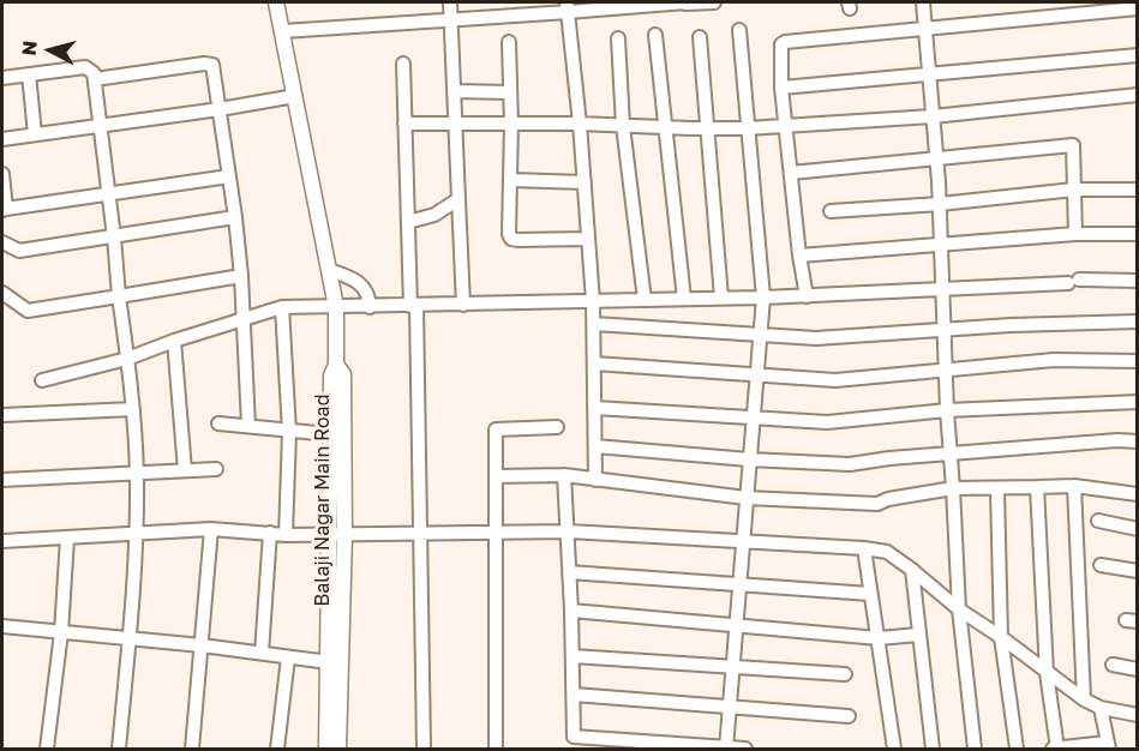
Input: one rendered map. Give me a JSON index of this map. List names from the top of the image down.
{
  "streets": {
    "street": ["Balaji Nagar Main Road"]
  },
  "north": "left"
}
